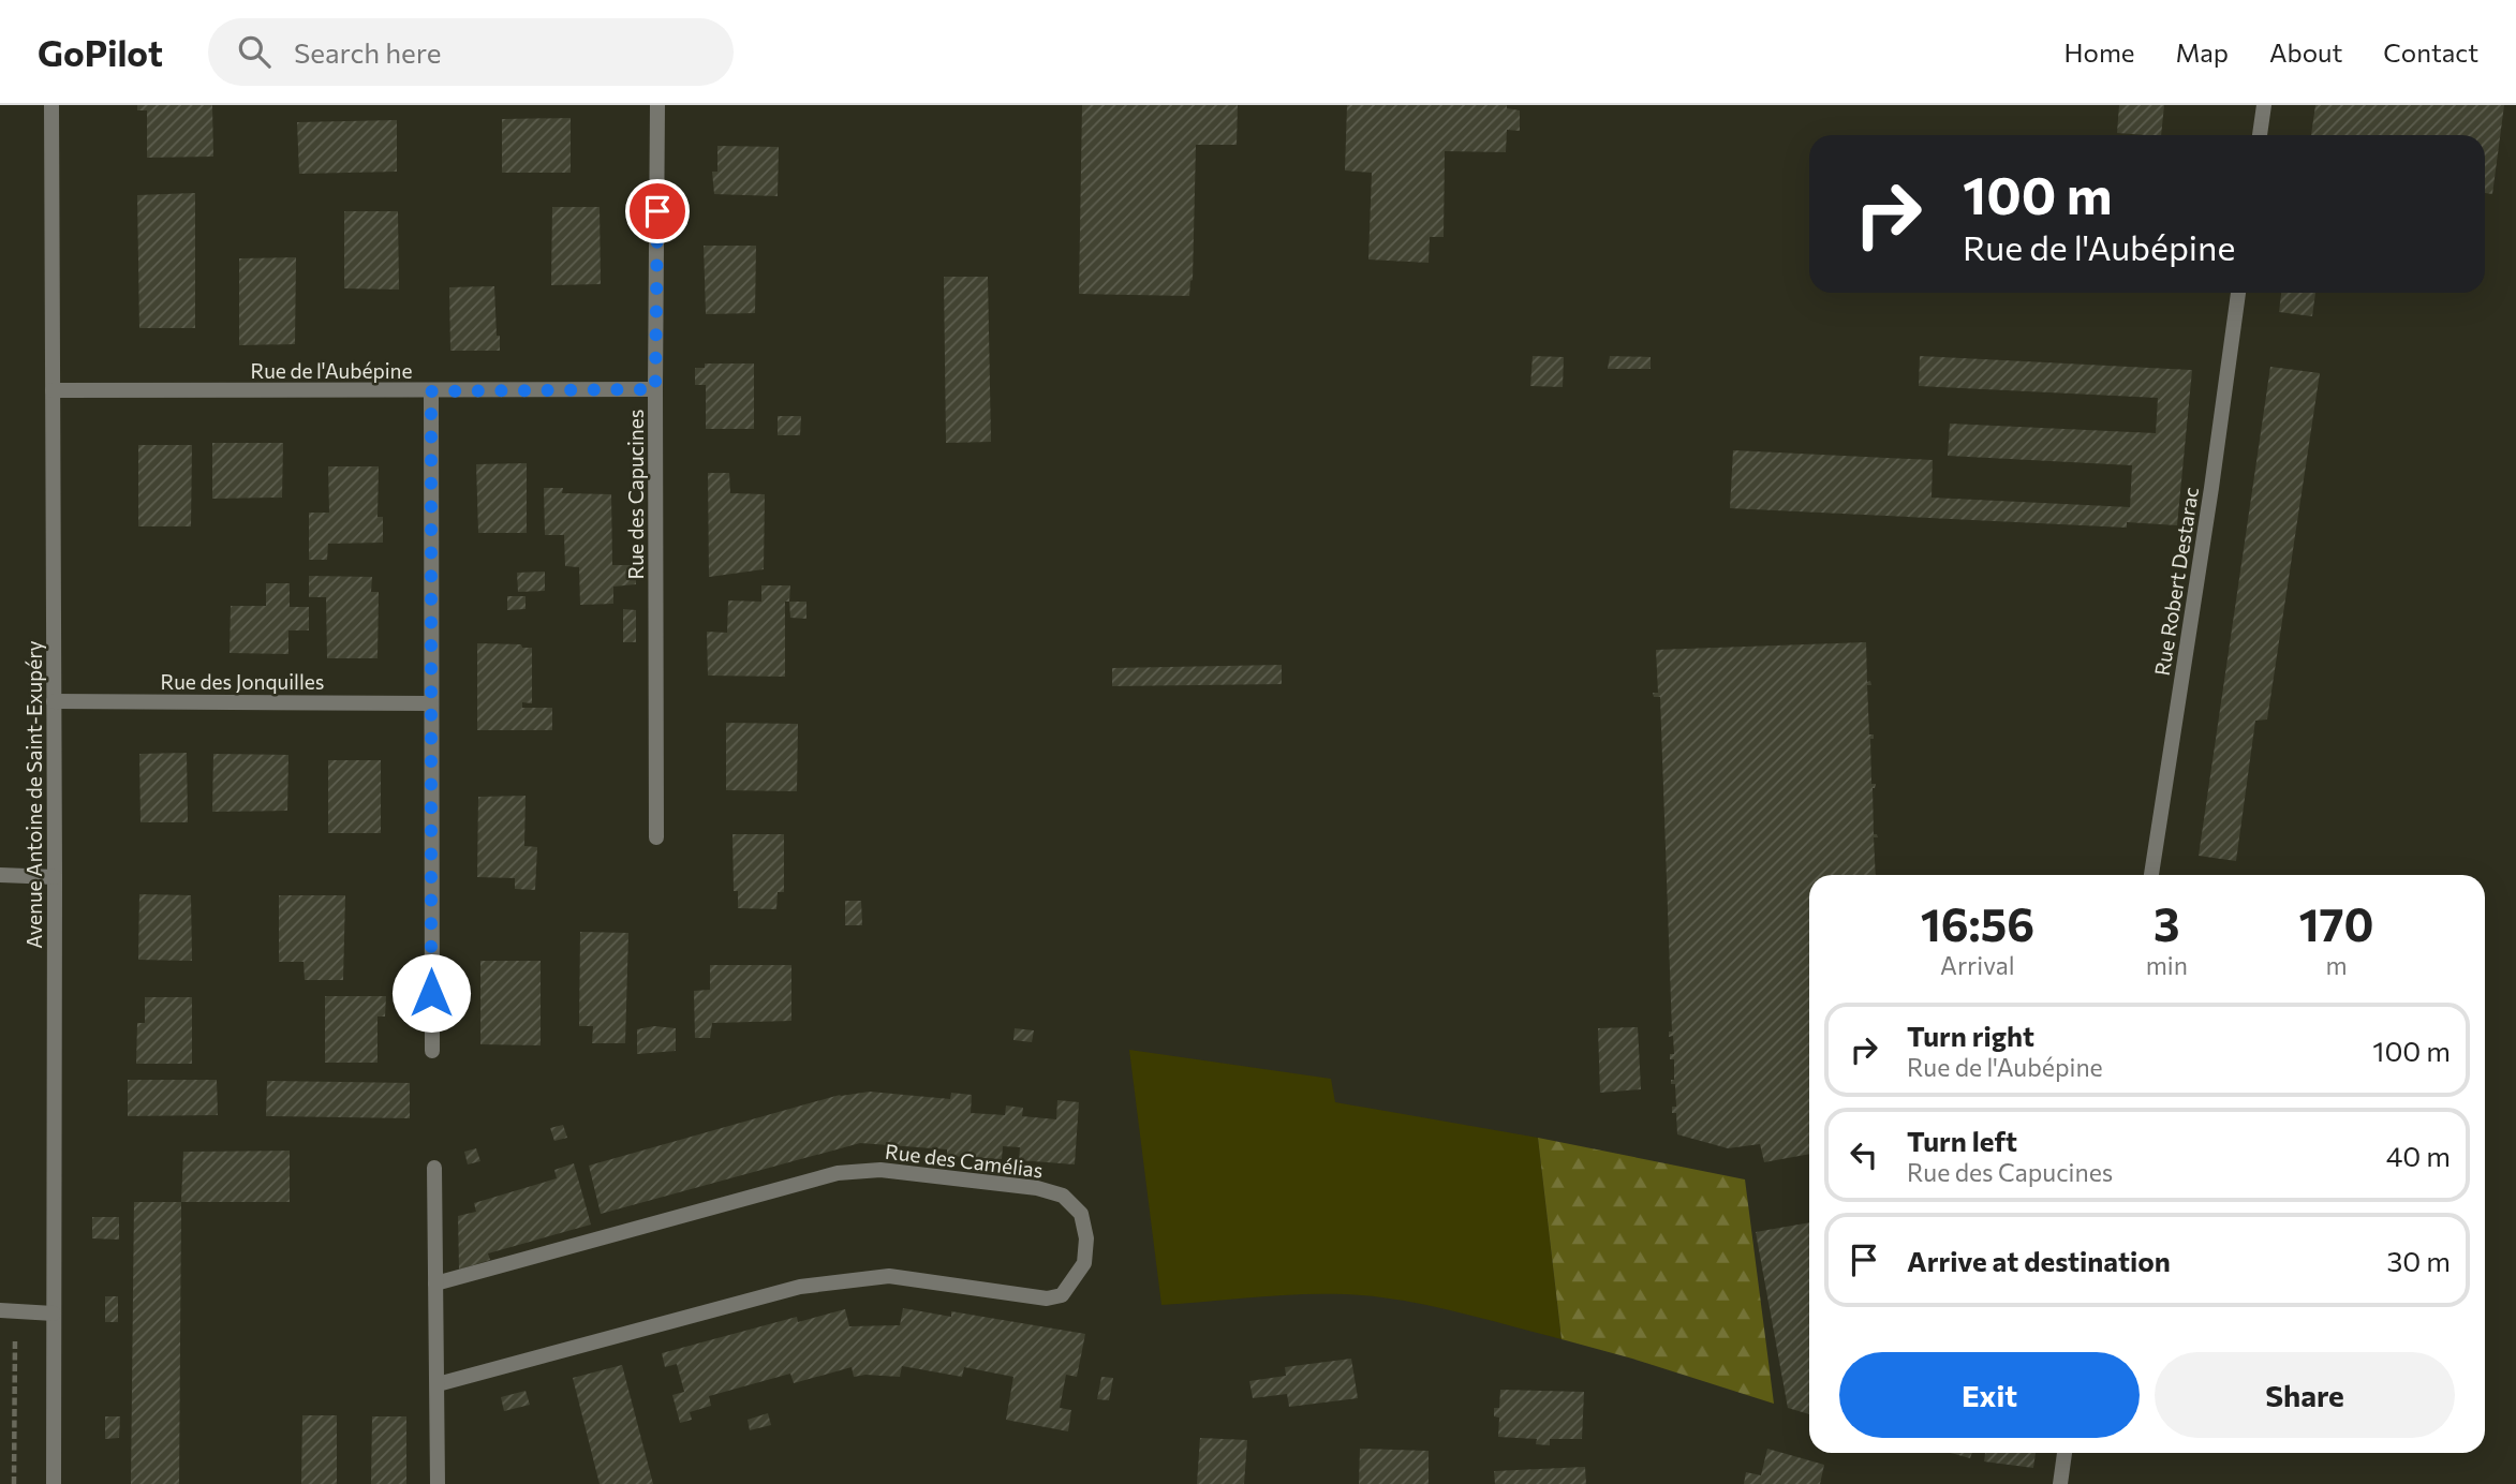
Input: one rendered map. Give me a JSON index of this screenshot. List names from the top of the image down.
{
  "streets": {
    "street": [
      "Rue de l'Aubépine",
      "Rue des Capucines",
      "Rue Robert Destarac",
      "Rue des Jonquilles",
      "Avenue Antoine de Saint-Exupéry",
      "Rue des Camélias"
    ]
  },
  "crossings": [
    ["Rue de l'Aubépine", "Rue des Capucines"],
    ["Rue de l'Aubépine", "Avenue Antoine de Saint-Exupéry"],
    ["Rue des Jonquilles", "Avenue Antoine de Saint-Exupéry"]
  ],
  "page": {
    "header": "GoPilot",
    "search": "Search here",
    "nav": [
      "Home",
      "Map",
      "About",
      "Contact"
    ],
    "turn": ["100 m", "Rue de l'Aubépine"],
    "eta": [
      "16:56",
      "Arrival",
      "3",
      "min",
      "170",
      "m"
    ],
    "list": [
      {
        "name": "Turn right",
        "note": "Rue de l'Aubépine",
        "value": "100 m"
      },
      {
        "name": "Turn left",
        "note": "Rue des Capucines",
        "value": "40 m"
      },
      {
        "name": "Arrive at destination",
        "value": "30 m"
      }
    ],
    "buttons": ["Exit", "Share"]
  }
}
